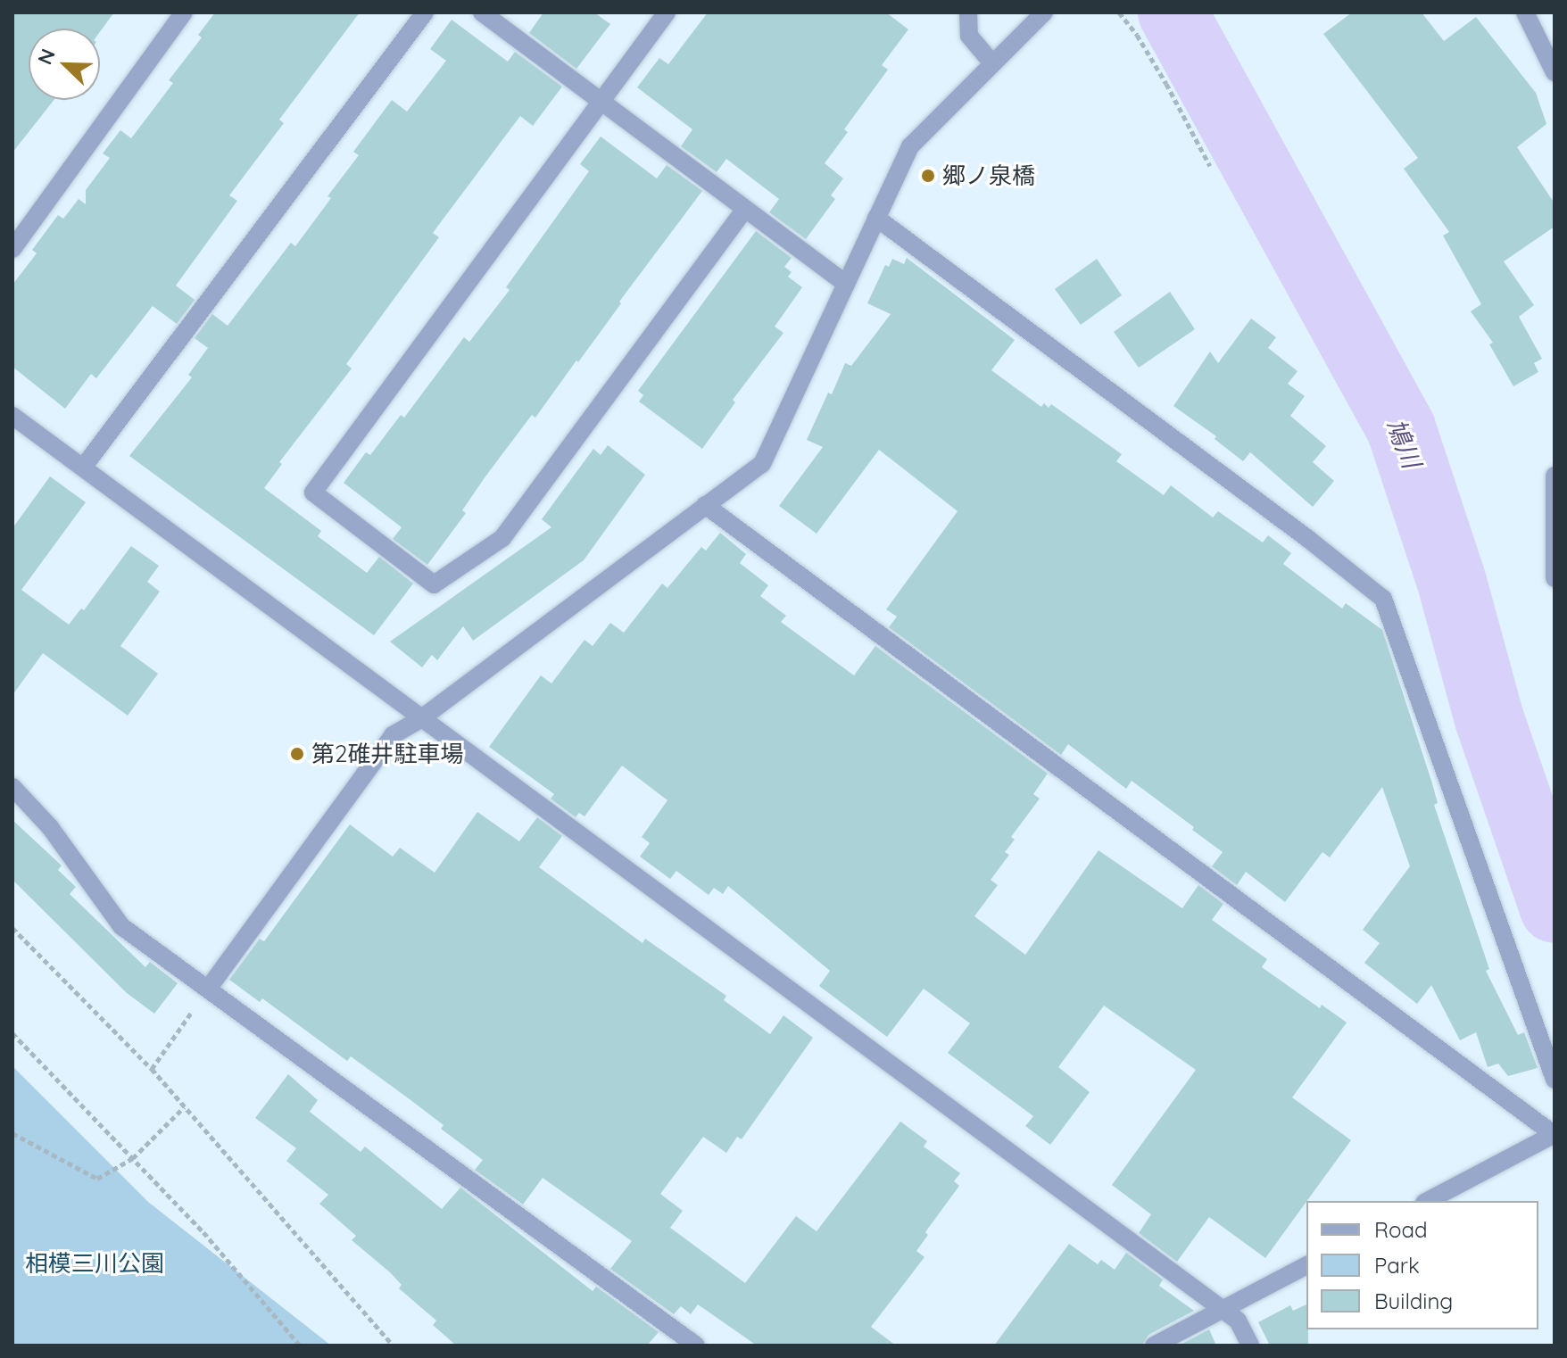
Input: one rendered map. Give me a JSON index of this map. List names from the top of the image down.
{
  "water": ["鳩川"],
  "parks": ["相模三川公園"],
  "places": ["郷ノ泉橋", "第2碓井駐車場"],
  "legend": ["Road", "Park", "Building"],
  "north": "top left"
}
